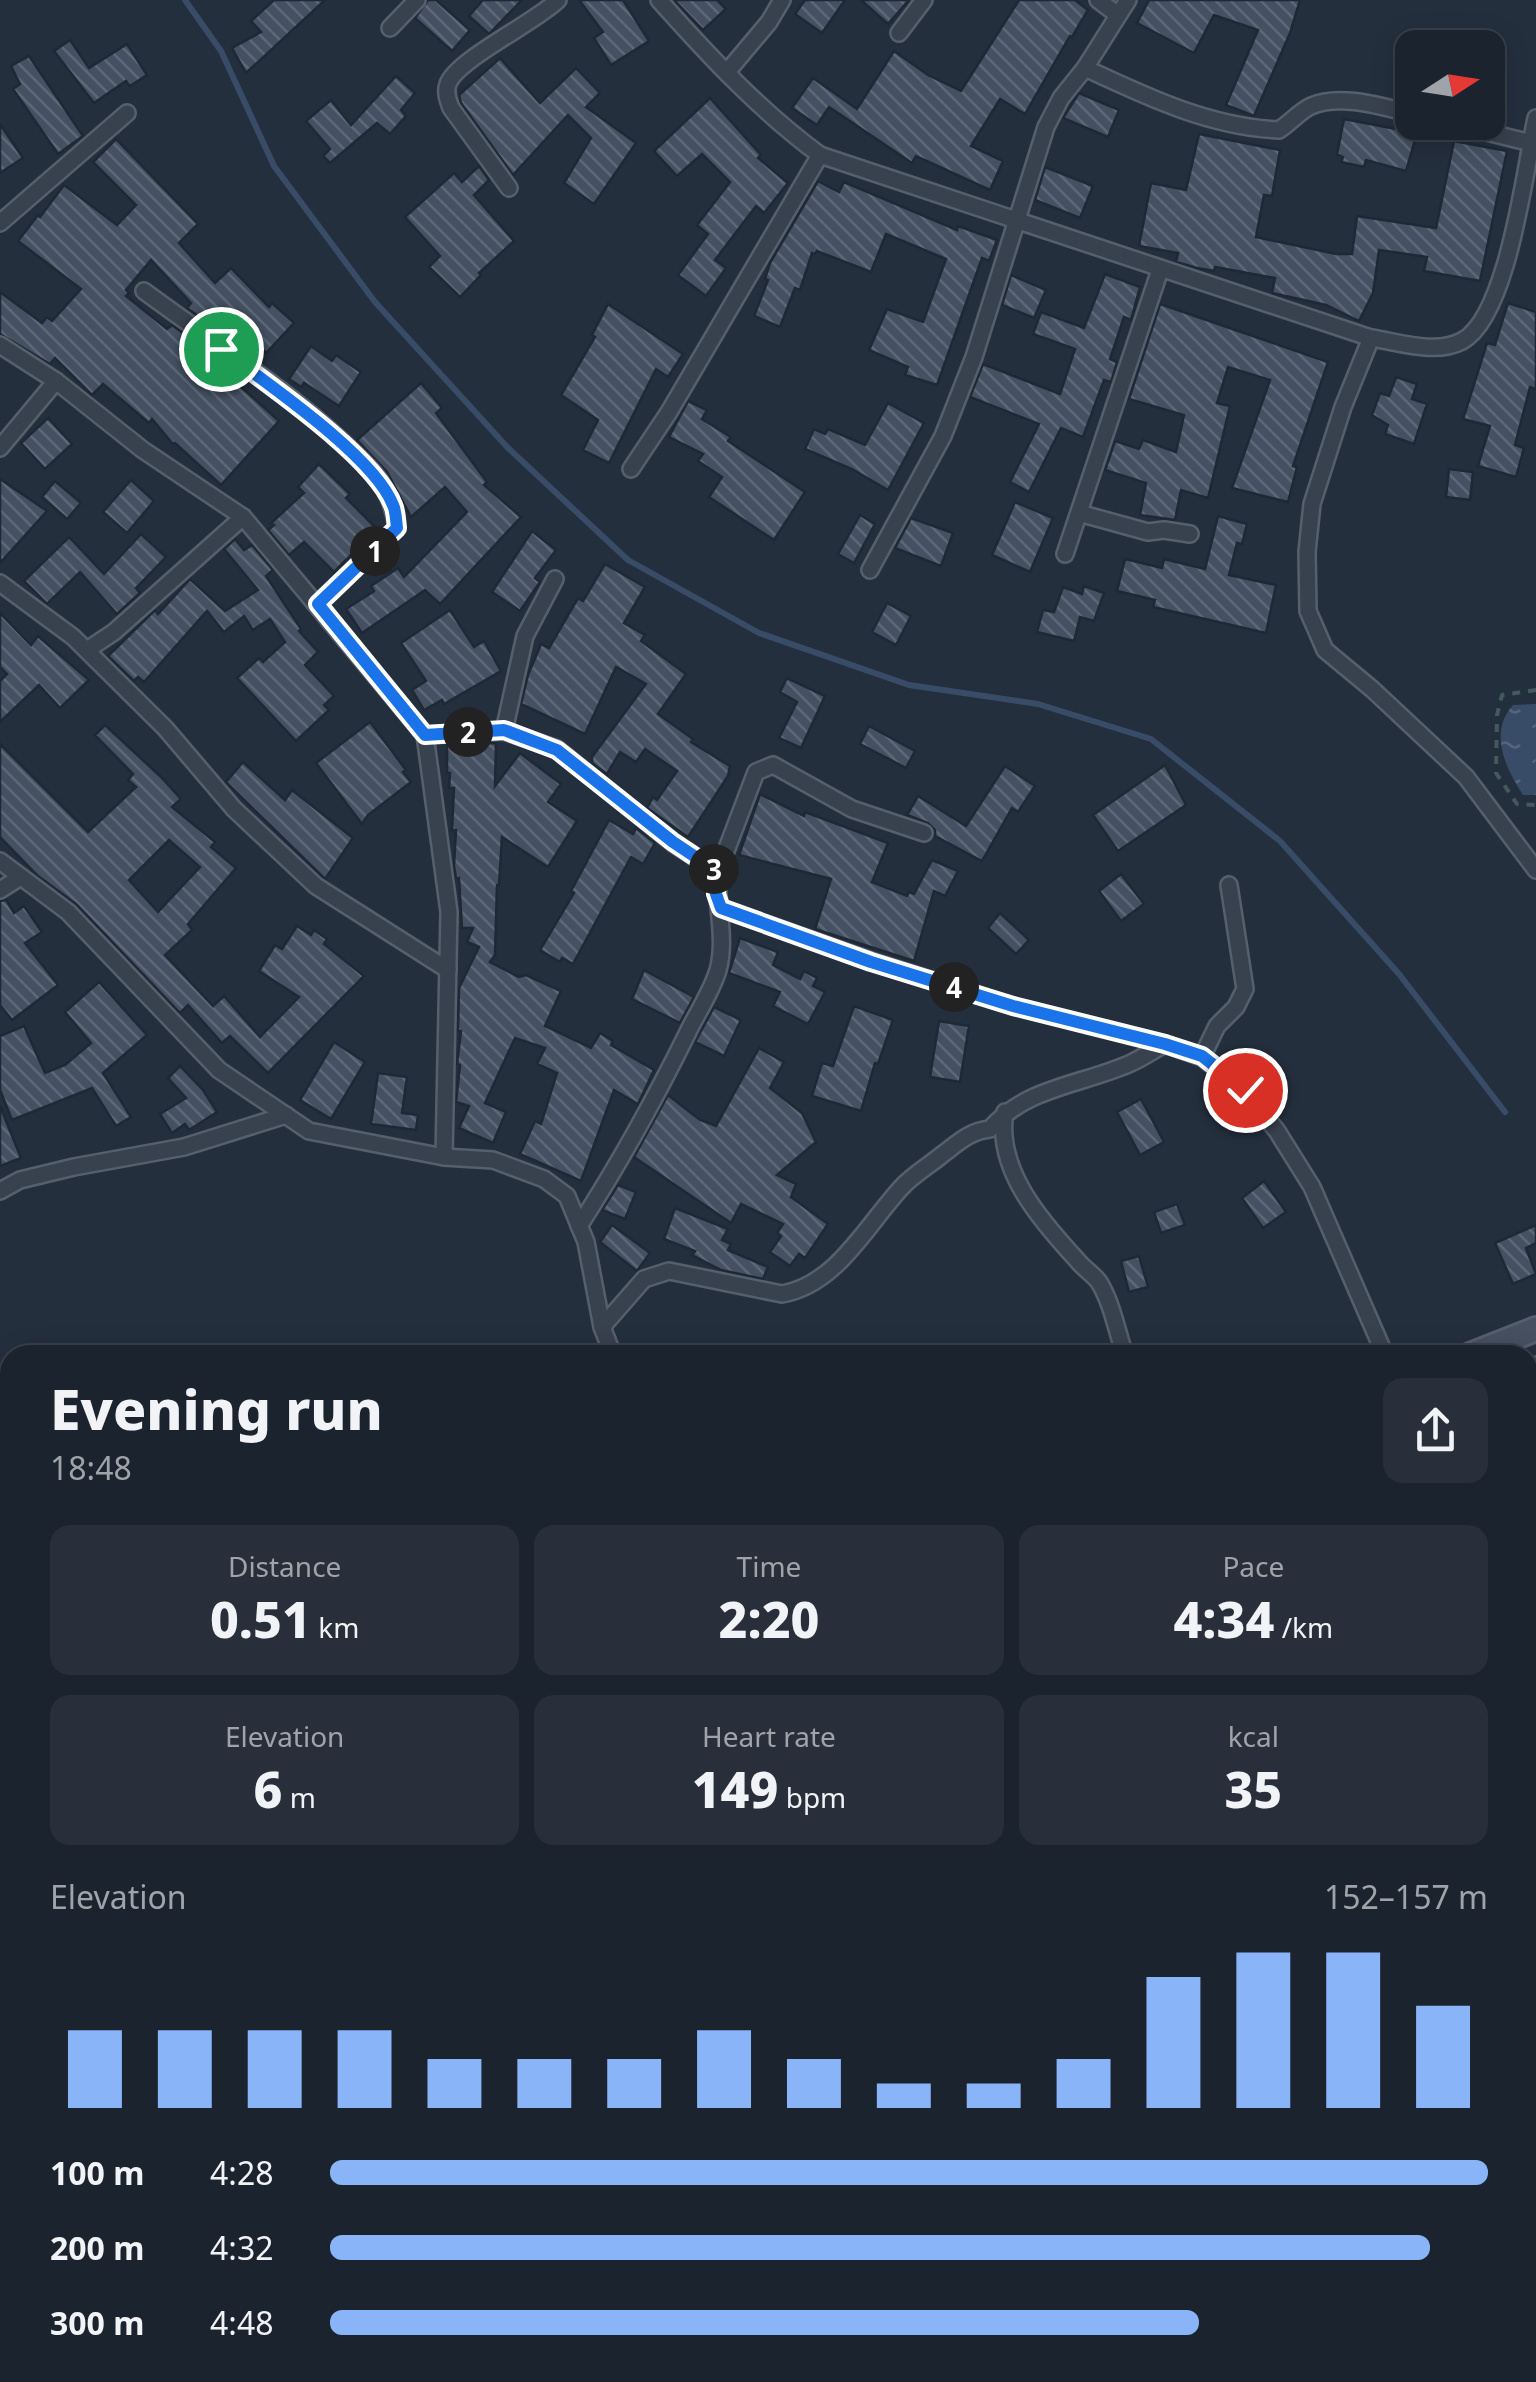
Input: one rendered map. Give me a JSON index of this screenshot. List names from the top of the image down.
{
  "north": "right",
  "page": {
    "pins": [
      "1",
      "2",
      "3",
      "4"
    ],
    "heading": ["Evening run", "18:48"],
    "stats": [
      ["Distance", "0.51 km"],
      ["Time", "2:20"],
      ["Pace", "4:34 /km"],
      ["Elevation", "6 m"],
      ["Heart rate", "149 bpm"],
      ["kcal", "35"]
    ],
    "chart": ["Elevation", "152–157 m"],
    "list": [
      {
        "name": "100 m",
        "note": "4:28"
      },
      {
        "name": "200 m",
        "note": "4:32"
      },
      {
        "name": "300 m",
        "note": "4:48"
      }
    ]
  }
}
